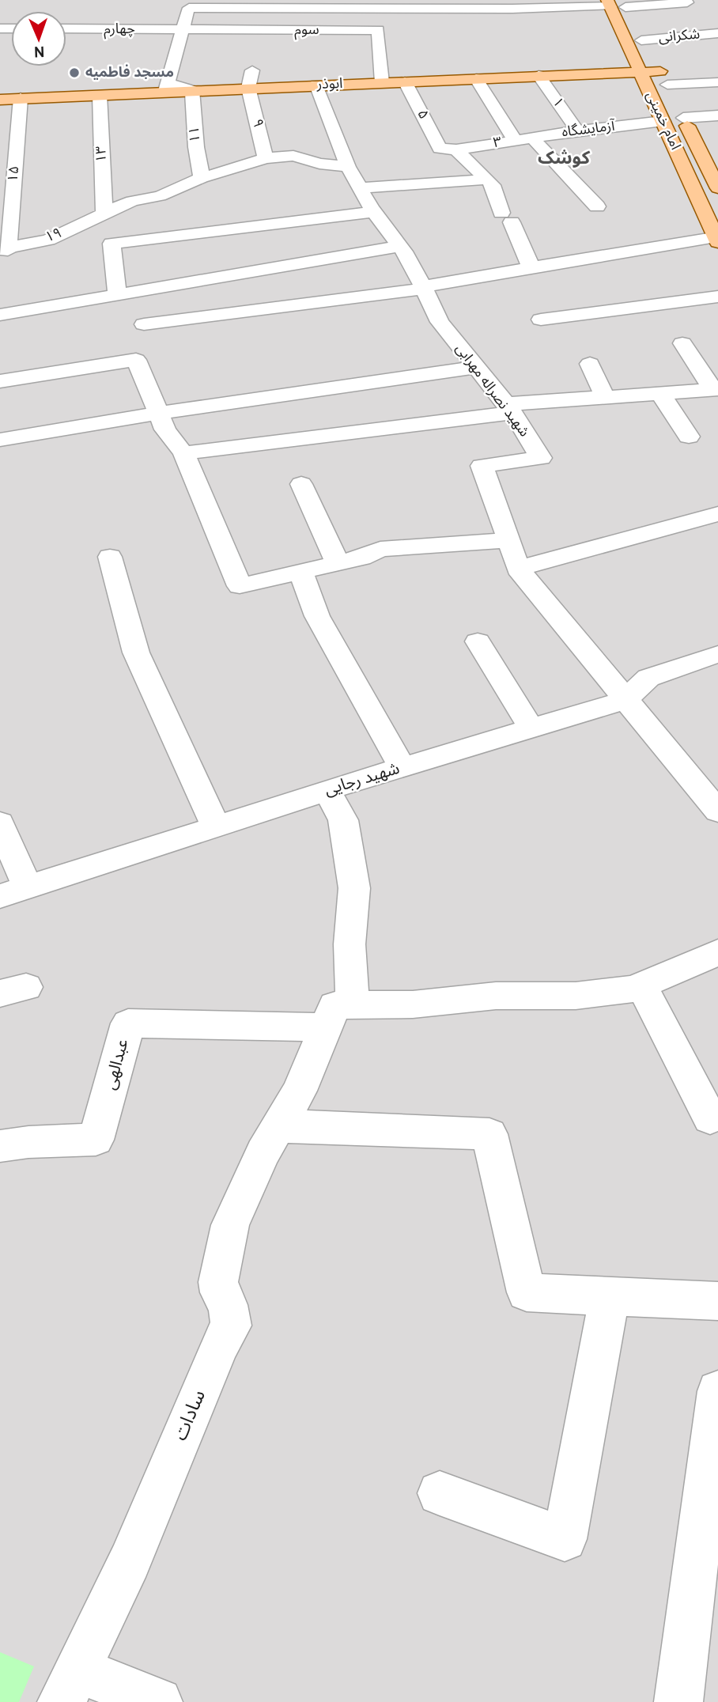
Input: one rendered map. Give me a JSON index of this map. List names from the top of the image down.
{
  "streets": {
    "main road": ["ابوذر", "امام خمینی"],
    "street": [
      "چهارم",
      "سوم",
      "شکرانی",
      "۱",
      "۵",
      "۹",
      "آزمایشگاه",
      "۱۱",
      "۳",
      "۱۳",
      "۱۵",
      "۱۹",
      "شهید نصراله مهرابی",
      "شهید رجایی",
      "عبدالهی",
      "سادات"
    ]
  },
  "crossings": [
    ["چهارم", "سوم"],
    ["سوم", "ابوذر"],
    ["شکرانی", "امام خمینی"],
    ["ابوذر", "۱"],
    ["ابوذر", "۵"],
    ["ابوذر", "امام خمینی"],
    ["ابوذر", "۹"],
    ["ابوذر", "۱۱"],
    ["ابوذر", "۳"],
    ["ابوذر", "شهید نصراله مهرابی"],
    ["۱", "آزمایشگاه"],
    ["۵", "۳"],
    ["امام خمینی", "آزمایشگاه"],
    ["۹", "۱۹"],
    ["آزمایشگاه", "۳"],
    ["۱۱", "۱۹"],
    ["۱۳", "۱۹"],
    ["۱۵", "۱۹"],
    ["۱۹", "شهید نصراله مهرابی"],
    ["شهید نصراله مهرابی", "شهید رجایی"],
    ["عبدالهی", "سادات"]
  ],
  "districts": ["کوشک"],
  "places": ["مسجد فاطمیه"],
  "north": "bottom"
}
